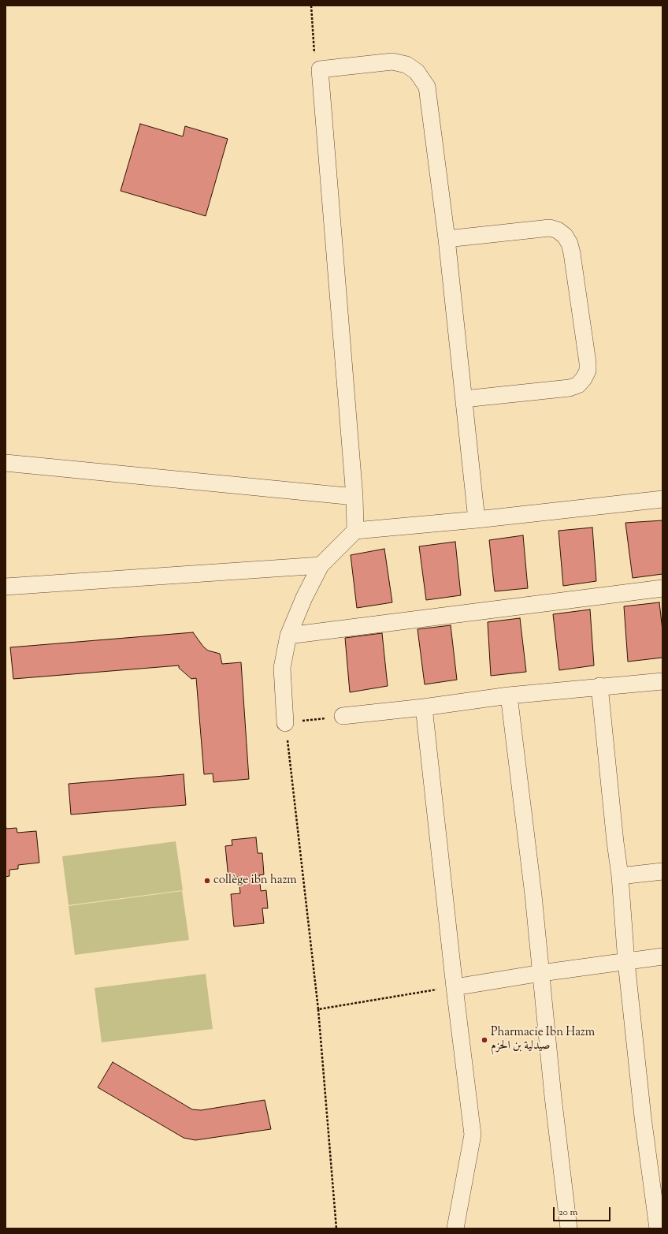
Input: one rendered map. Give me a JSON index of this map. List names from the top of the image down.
{
  "places": ["collège ibn hazm", "Pharmacie Ibn Hazm صيدلية بن الحزم"],
  "scale_bar": "20 m"
}
